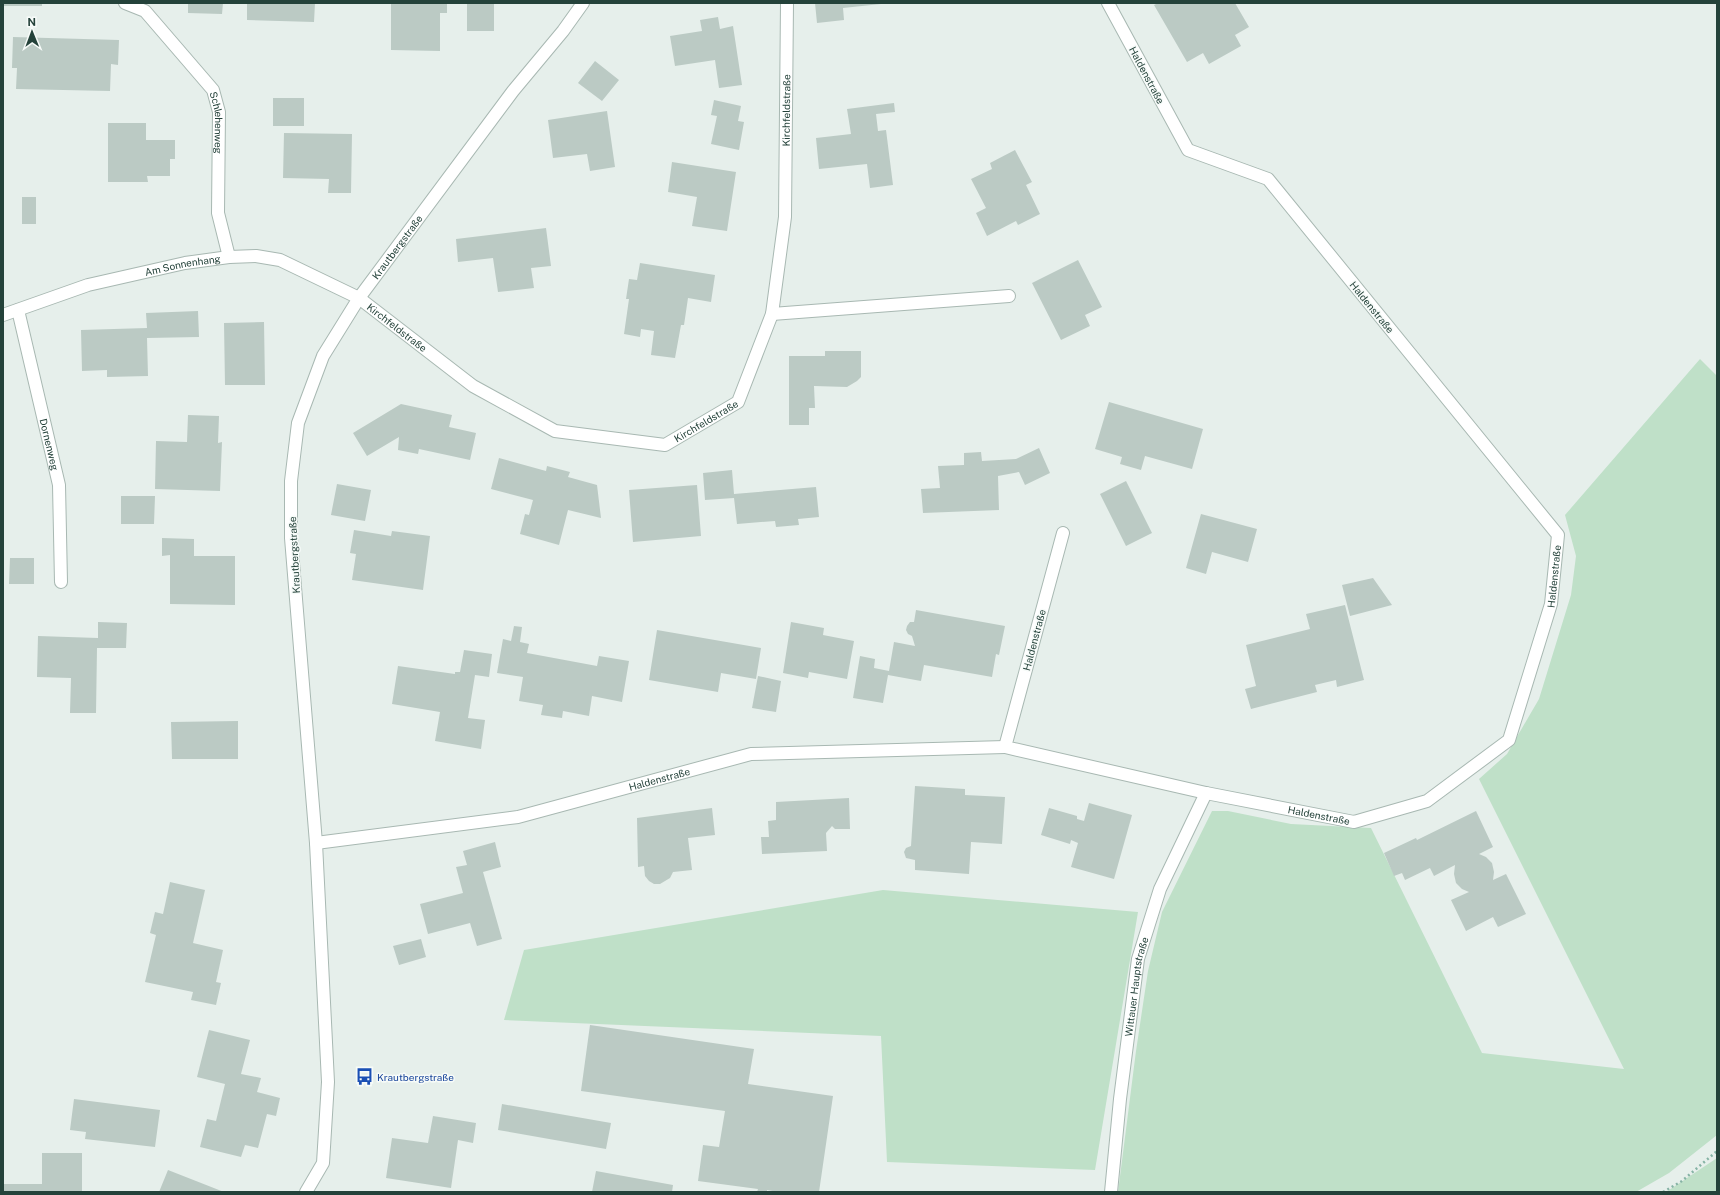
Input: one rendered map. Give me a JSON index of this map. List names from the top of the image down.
{
  "streets": {
    "street": [
      "Haldenstraße",
      "Kirchfeldstraße",
      "Schlehenweg",
      "Krautbergstraße",
      "Am Sonnenhang",
      "Dornenweg",
      "Wittauer Hauptstraße"
    ]
  },
  "crossings": [
    ["Haldenstraße", "Krautbergstraße"],
    ["Haldenstraße", "Wittauer Hauptstraße"],
    ["Kirchfeldstraße", "Krautbergstraße"],
    ["Kirchfeldstraße", "Am Sonnenhang"],
    ["Schlehenweg", "Am Sonnenhang"],
    ["Krautbergstraße", "Am Sonnenhang"],
    ["Am Sonnenhang", "Dornenweg"]
  ],
  "places": {
    "bus stop": ["Krautbergstraße"]
  },
  "north": "top"
}
